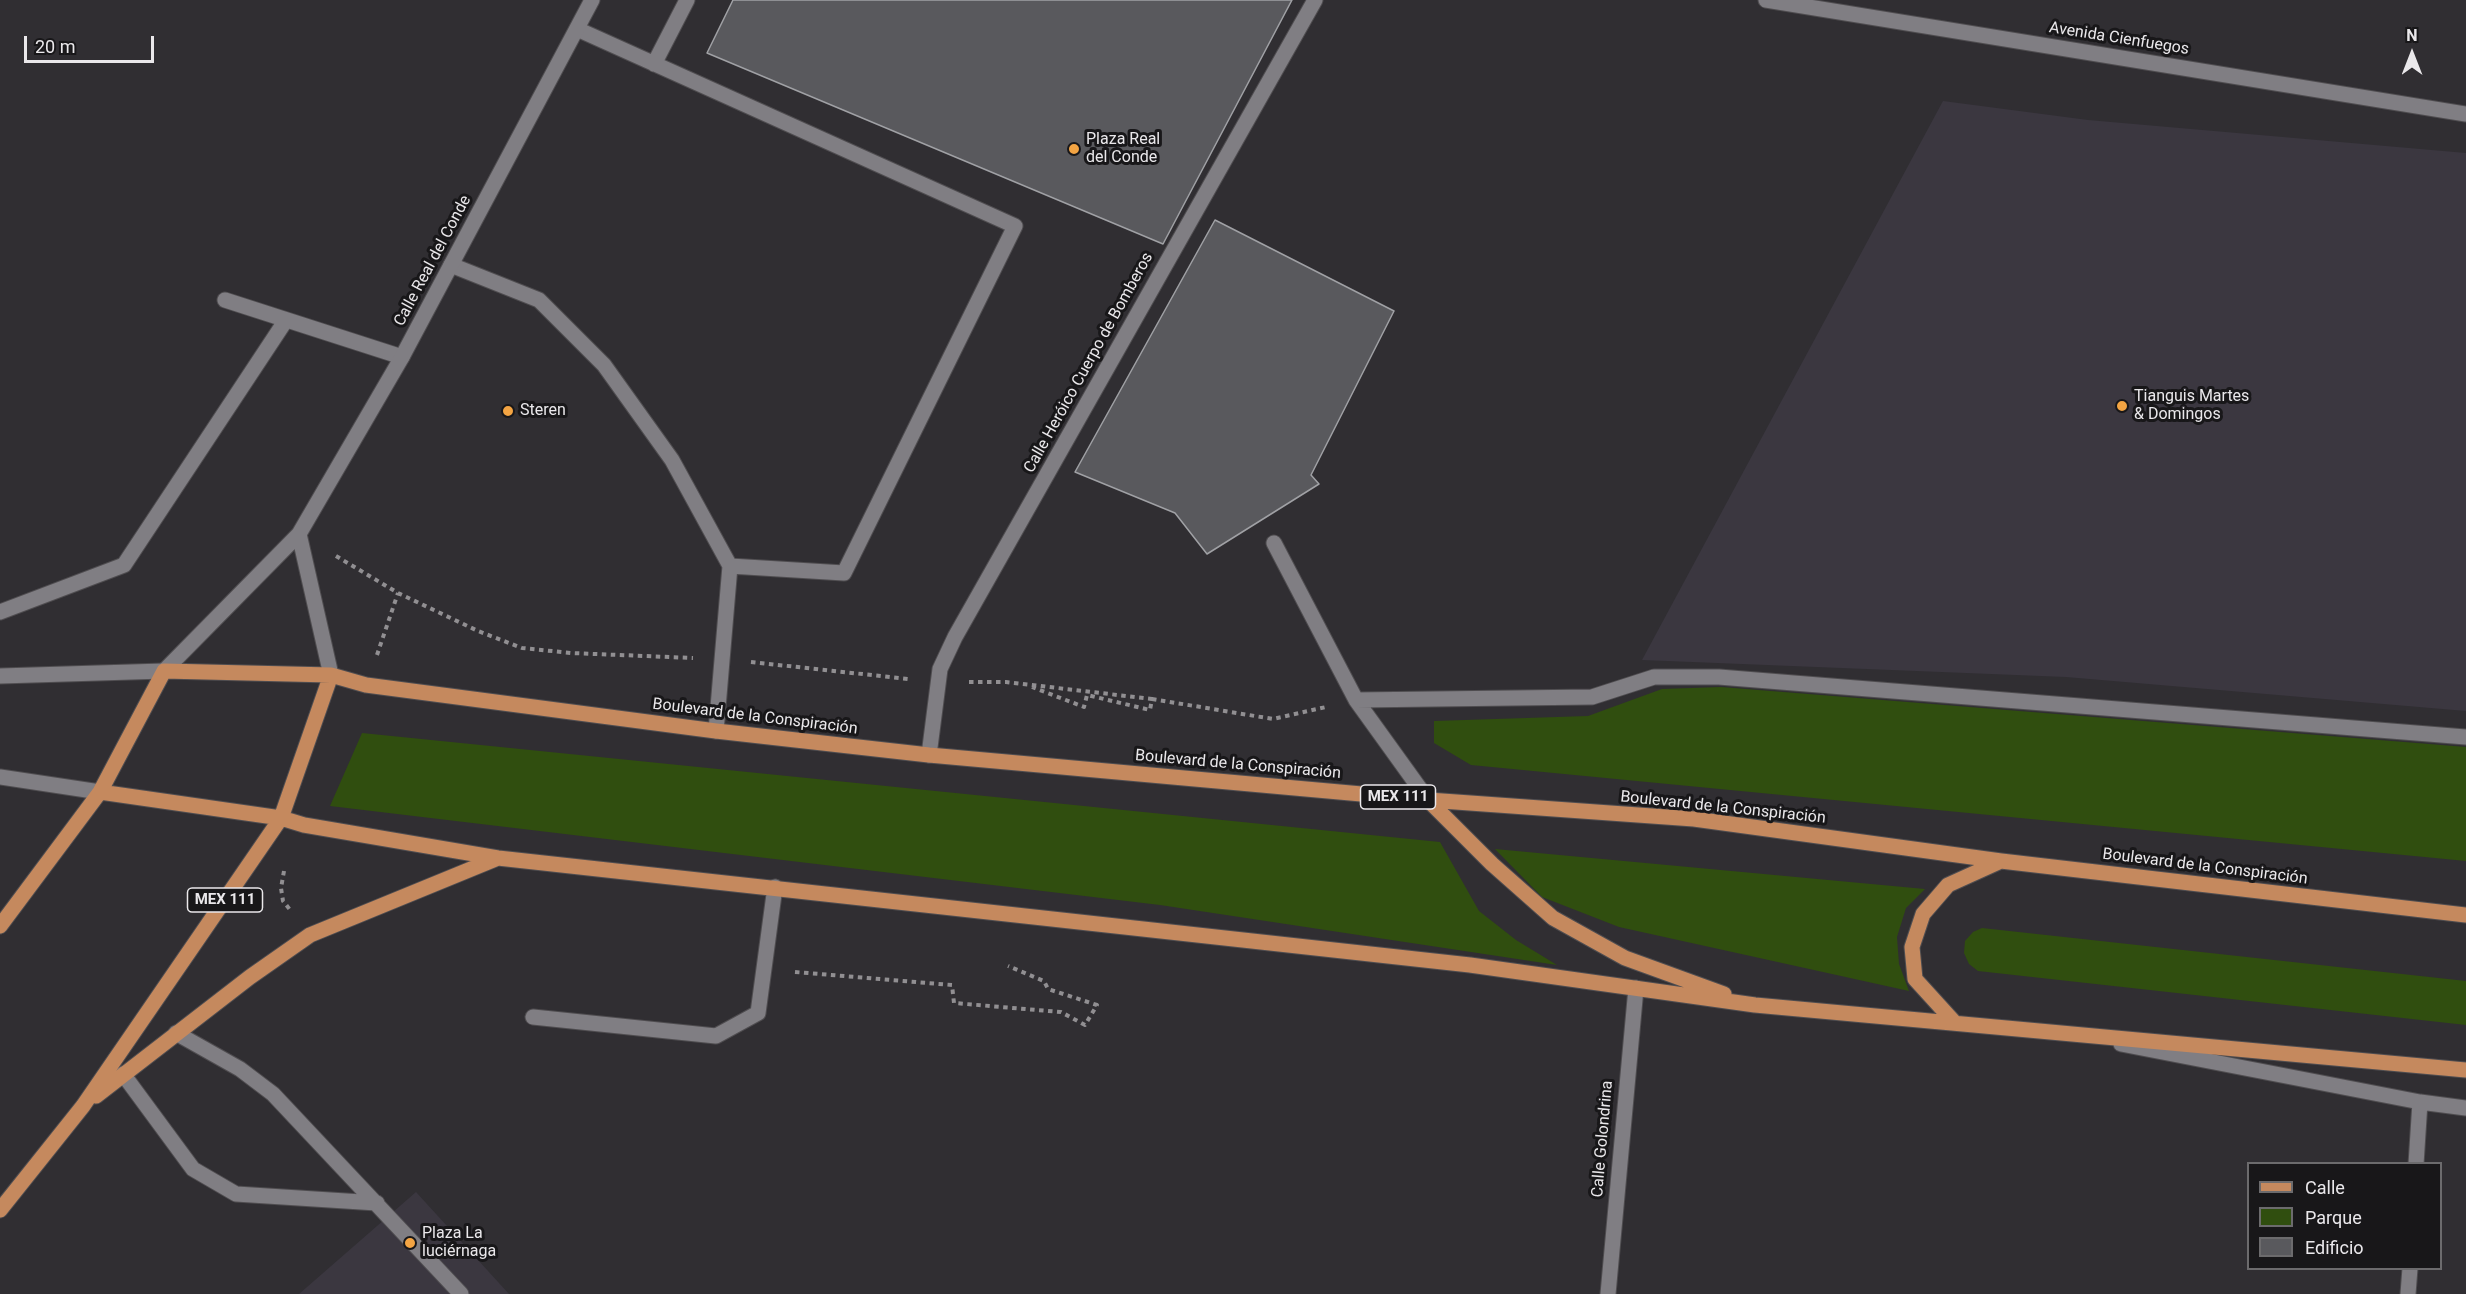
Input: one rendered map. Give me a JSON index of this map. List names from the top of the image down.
{
  "streets": {
    "main road": ["Boulevard de la Conspiración", "MEX 111"],
    "street": [
      "Avenida Cienfuegos",
      "Calle Real del Conde",
      "Calle Heróico Cuerpo de Bomberos",
      "Calle Golondrina"
    ]
  },
  "crossings": [
    ["Calle Real del Conde", "MEX 111"],
    ["Calle Heróico Cuerpo de Bomberos", "Boulevard de la Conspiración"],
    ["Boulevard de la Conspiración", "MEX 111"],
    ["MEX 111", "Calle Golondrina"]
  ],
  "places": [
    "Plaza Real del Conde",
    "Tianguis Martes & Domingos",
    "Steren",
    "Plaza La luciérnaga"
  ],
  "legend": ["Calle", "Parque", "Edificio"],
  "scale_bar": "20 m",
  "north": "top"
}
